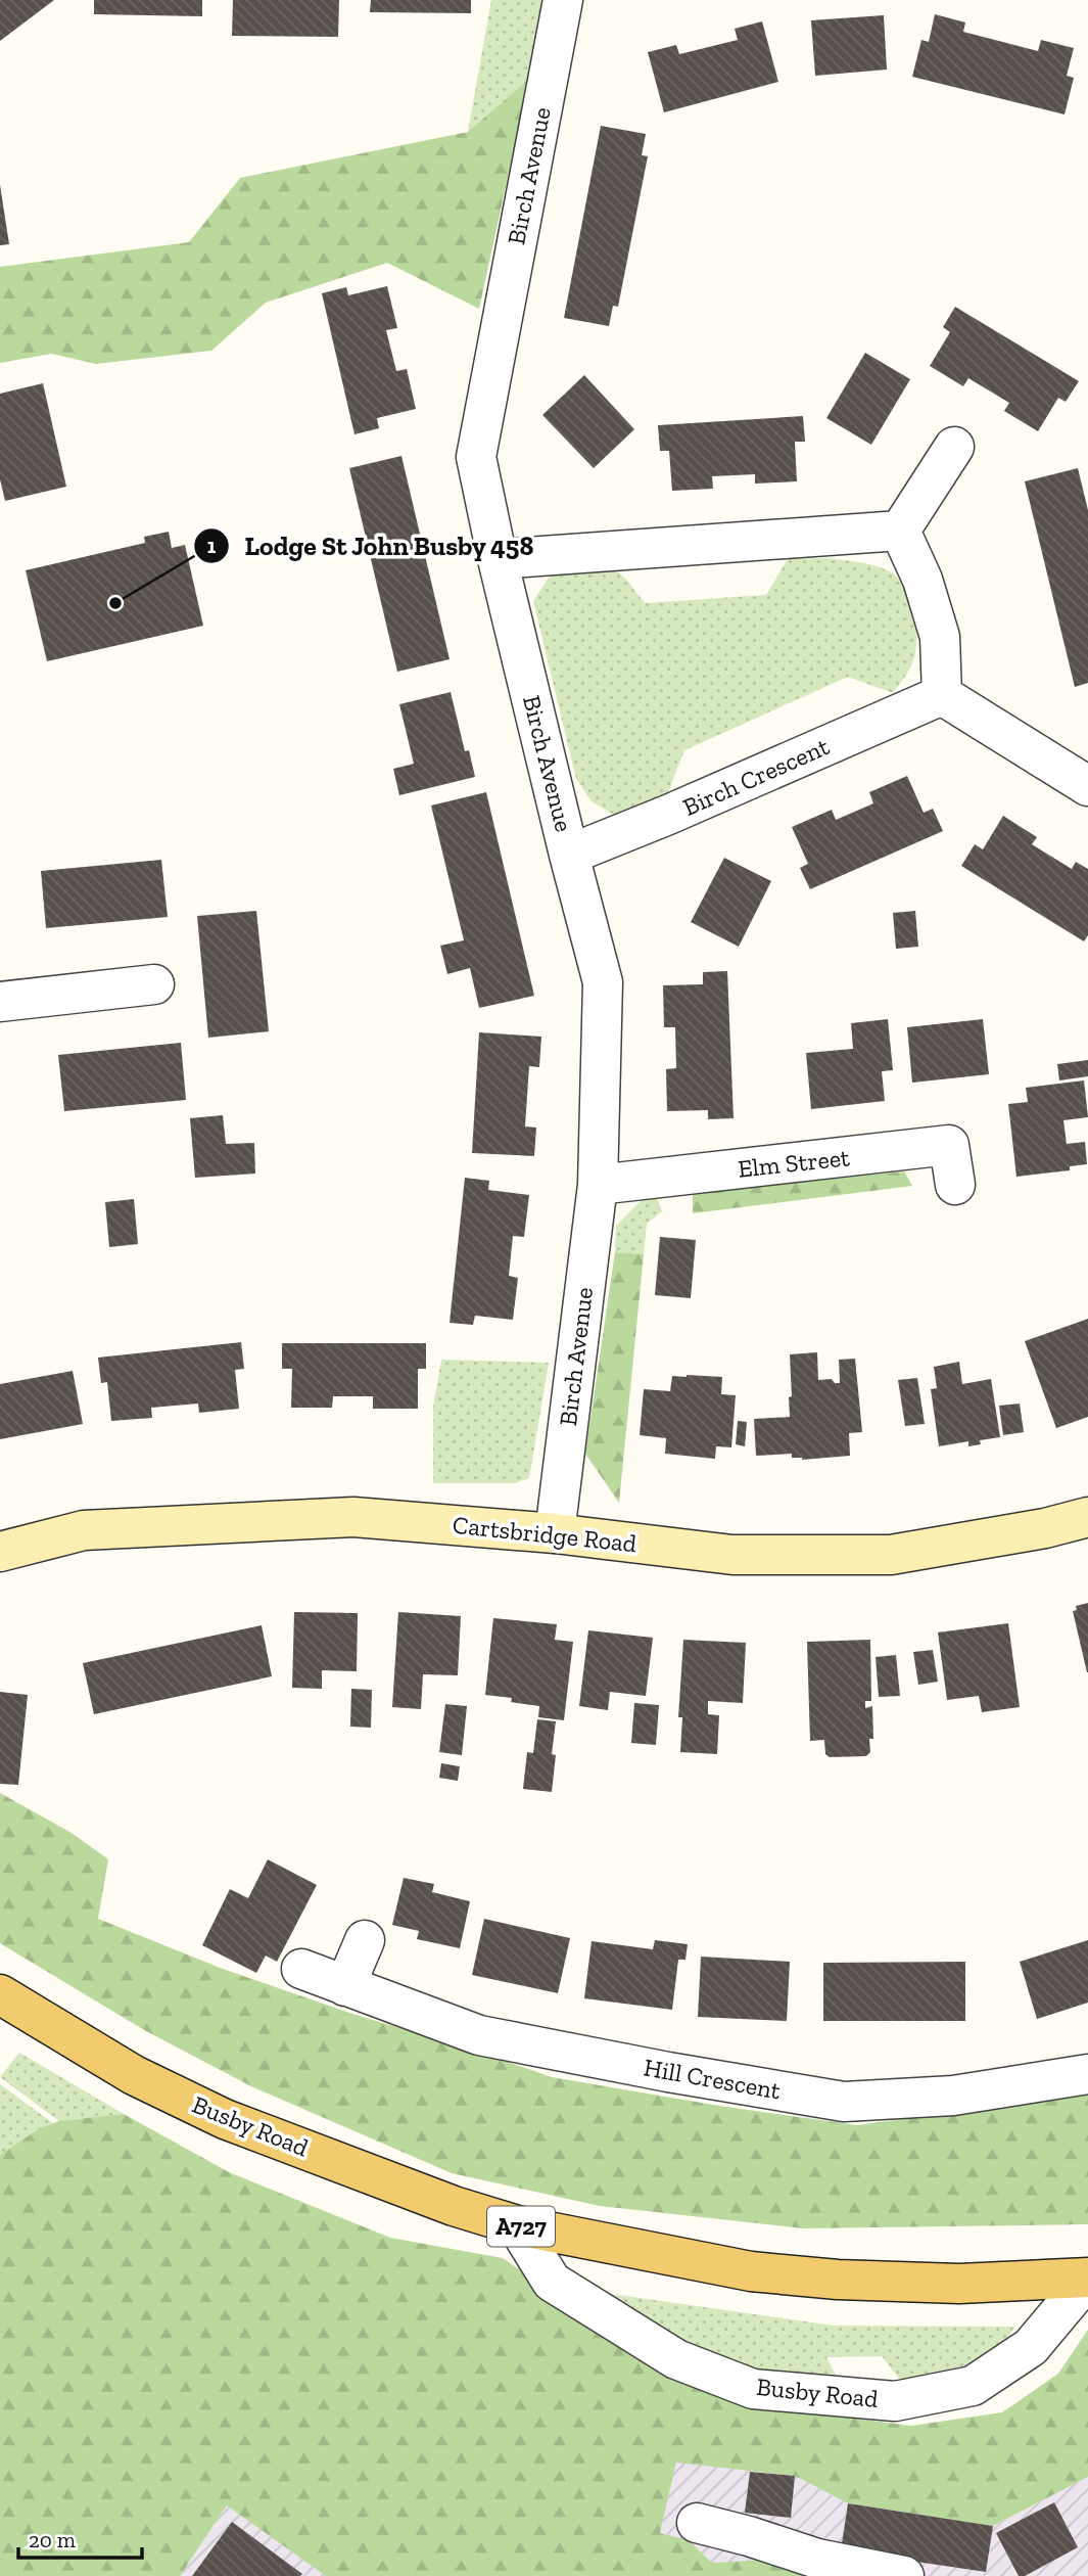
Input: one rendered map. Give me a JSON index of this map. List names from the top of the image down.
{
  "streets": {
    "main road": ["Busby Road", "A727"],
    "street": [
      "Birch Avenue",
      "Birch Crescent",
      "Elm Street",
      "Cartsbridge Road",
      "Hill Crescent"
    ]
  },
  "crossings": [
    ["Birch Avenue", "Birch Crescent"],
    ["Birch Avenue", "Elm Street"],
    ["Birch Avenue", "Cartsbridge Road"]
  ],
  "places": ["Lodge St John Busby 458"],
  "scale_bar": "20 m"
}
